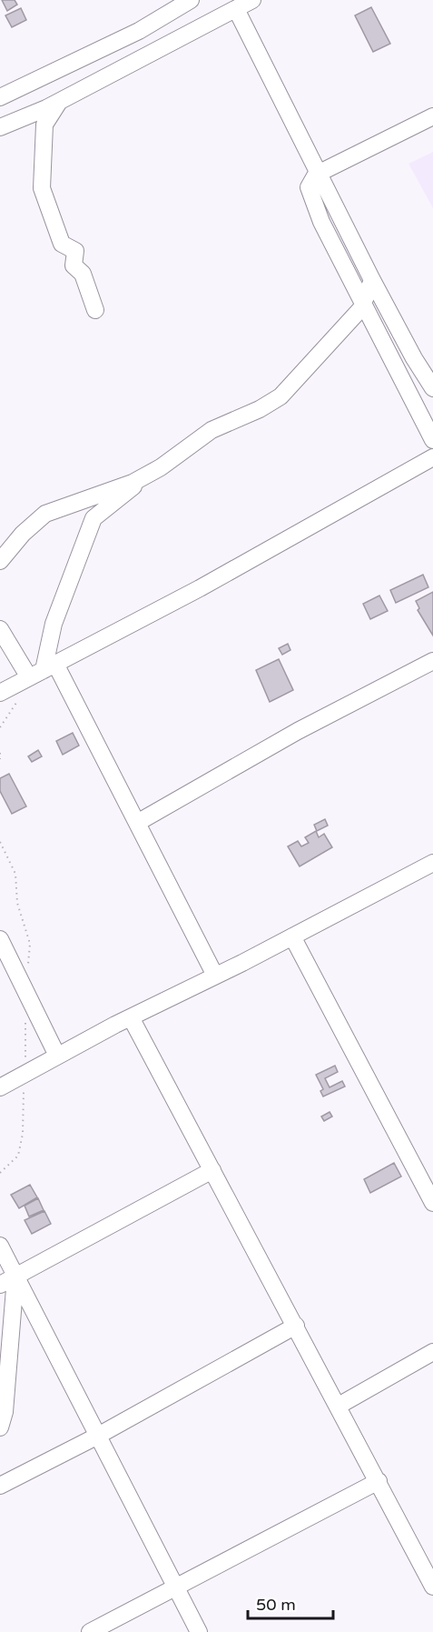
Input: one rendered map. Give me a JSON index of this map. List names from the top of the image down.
{
  "scale_bar": "50 m"
}
